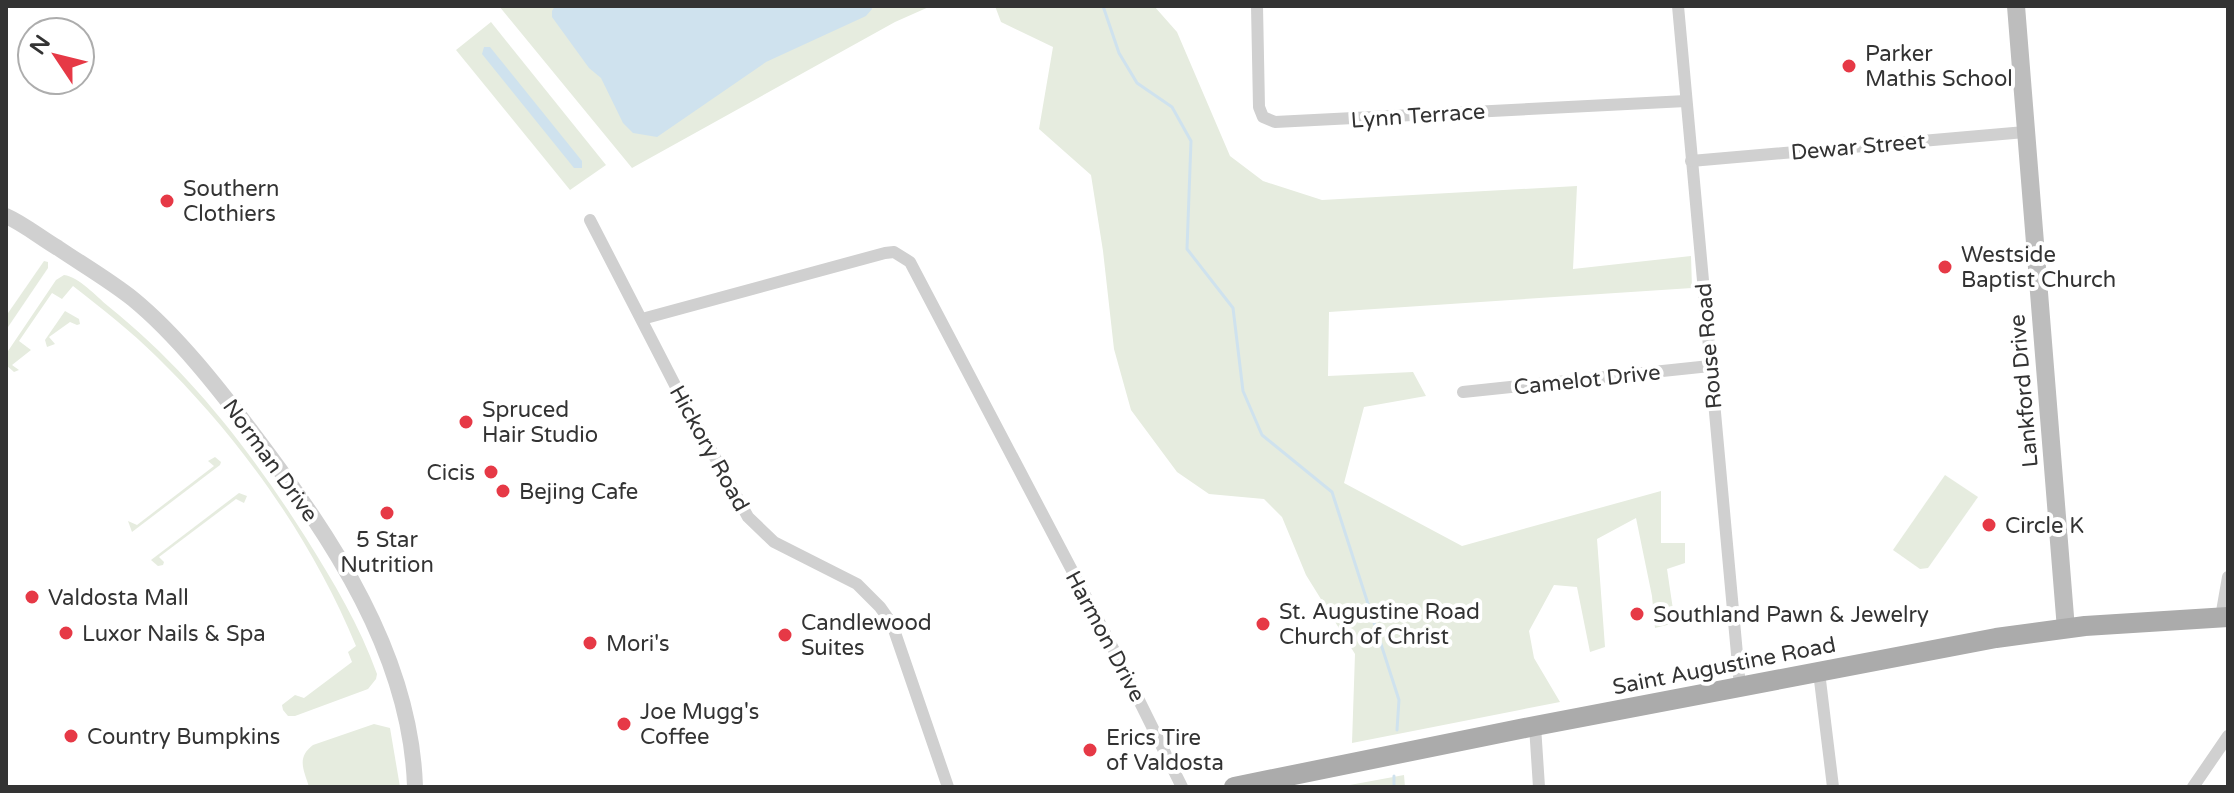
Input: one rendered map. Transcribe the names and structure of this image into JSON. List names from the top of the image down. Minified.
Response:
{"streets":{"main road":["Lankford Drive","Saint Augustine Road"],"street":["Lynn Terrace","Dewar Street","Rouse Road","Camelot Drive","Hickory Road","Norman Drive","Harmon Drive"]},"crossings":[["Lynn Terrace","Rouse Road"],["Dewar Street","Rouse Road"],["Dewar Street","Lankford Drive"],["Rouse Road","Camelot Drive"],["Rouse Road","Saint Augustine Road"],["Lankford Drive","Saint Augustine Road"],["Hickory Road","Harmon Drive"]],"places":["Parker Mathis School","Southern Clothiers","Westside Baptist Church","Spruced Hair Studio","Cicis","Bejing Cafe","5 Star Nutrition","Circle K","Valdosta Mall","Southland Pawn & Jewelry","St. Augustine Road Church of Christ","Luxor Nails & Spa","Candlewood Suites","Mori's","Joe Mugg's Coffee","Country Bumpkins","Erics Tire of Valdosta"],"north":"top left"}
